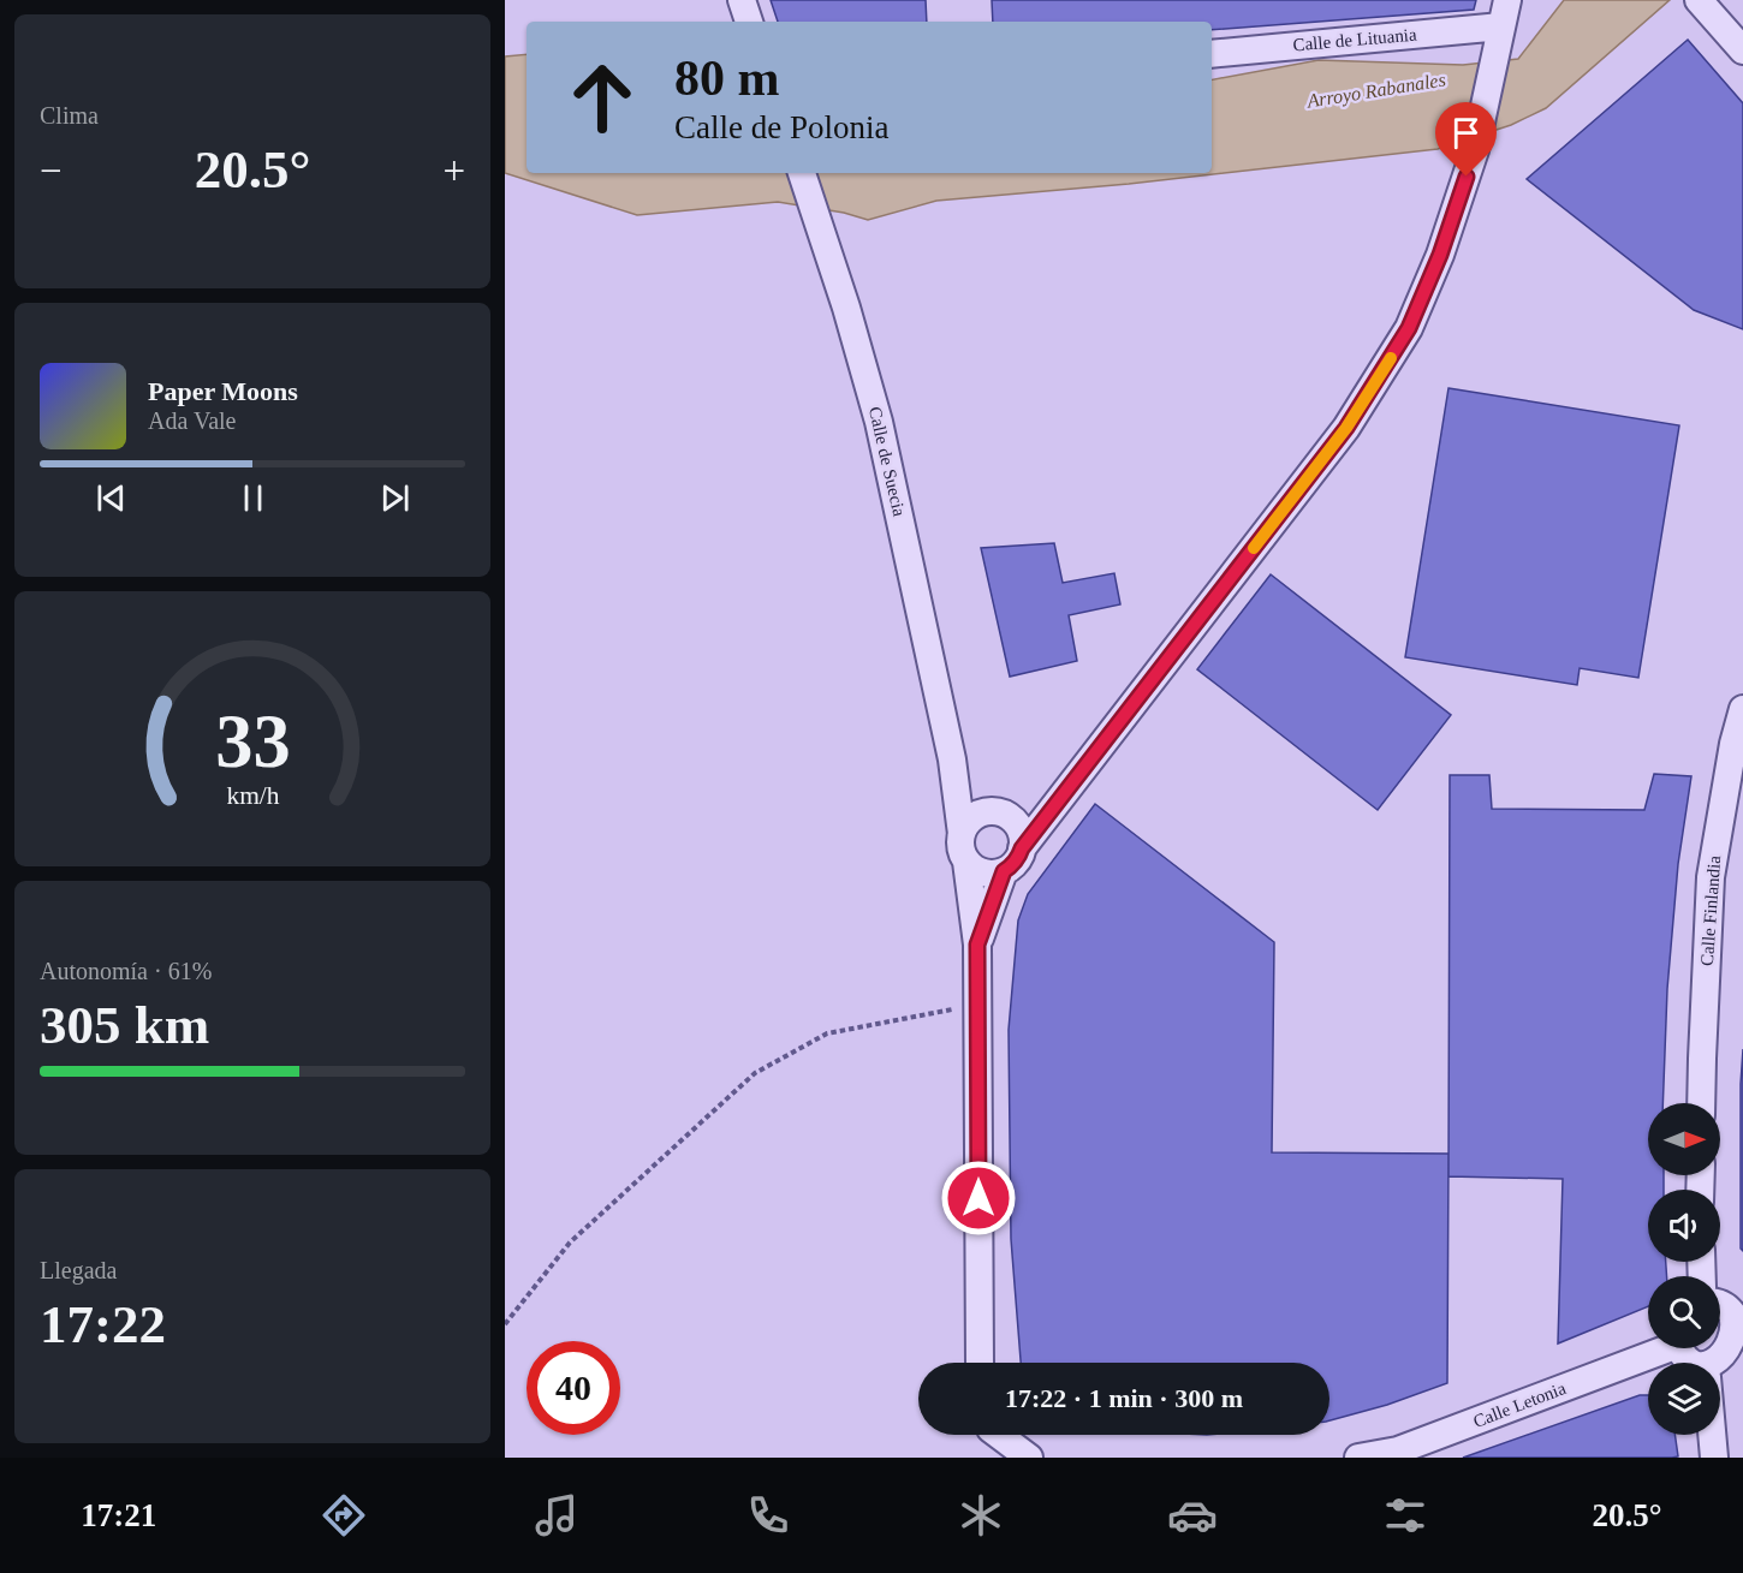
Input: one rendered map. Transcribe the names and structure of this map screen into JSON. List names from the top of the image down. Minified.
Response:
{"streets":{"street":["Calle de Lituania","Calle de Suecia","Calle Finlandia","Calle Letonia"]},"water":["Arroyo Rabanales"],"north":"right","page":{"tile":["Clima",["Autonomía · 61%","305 km"],["Llegada","17:22"]],"turn":["80 m","Calle de Polonia"],"heat":["−","20.5°","+"],"song":["Paper Moons","Ada Vale"],"limit":"40","trip":"17:22 · 1 min · 300 m","tabs":["17:21","20.5°"],"gauge":["33","km/h"]}}
